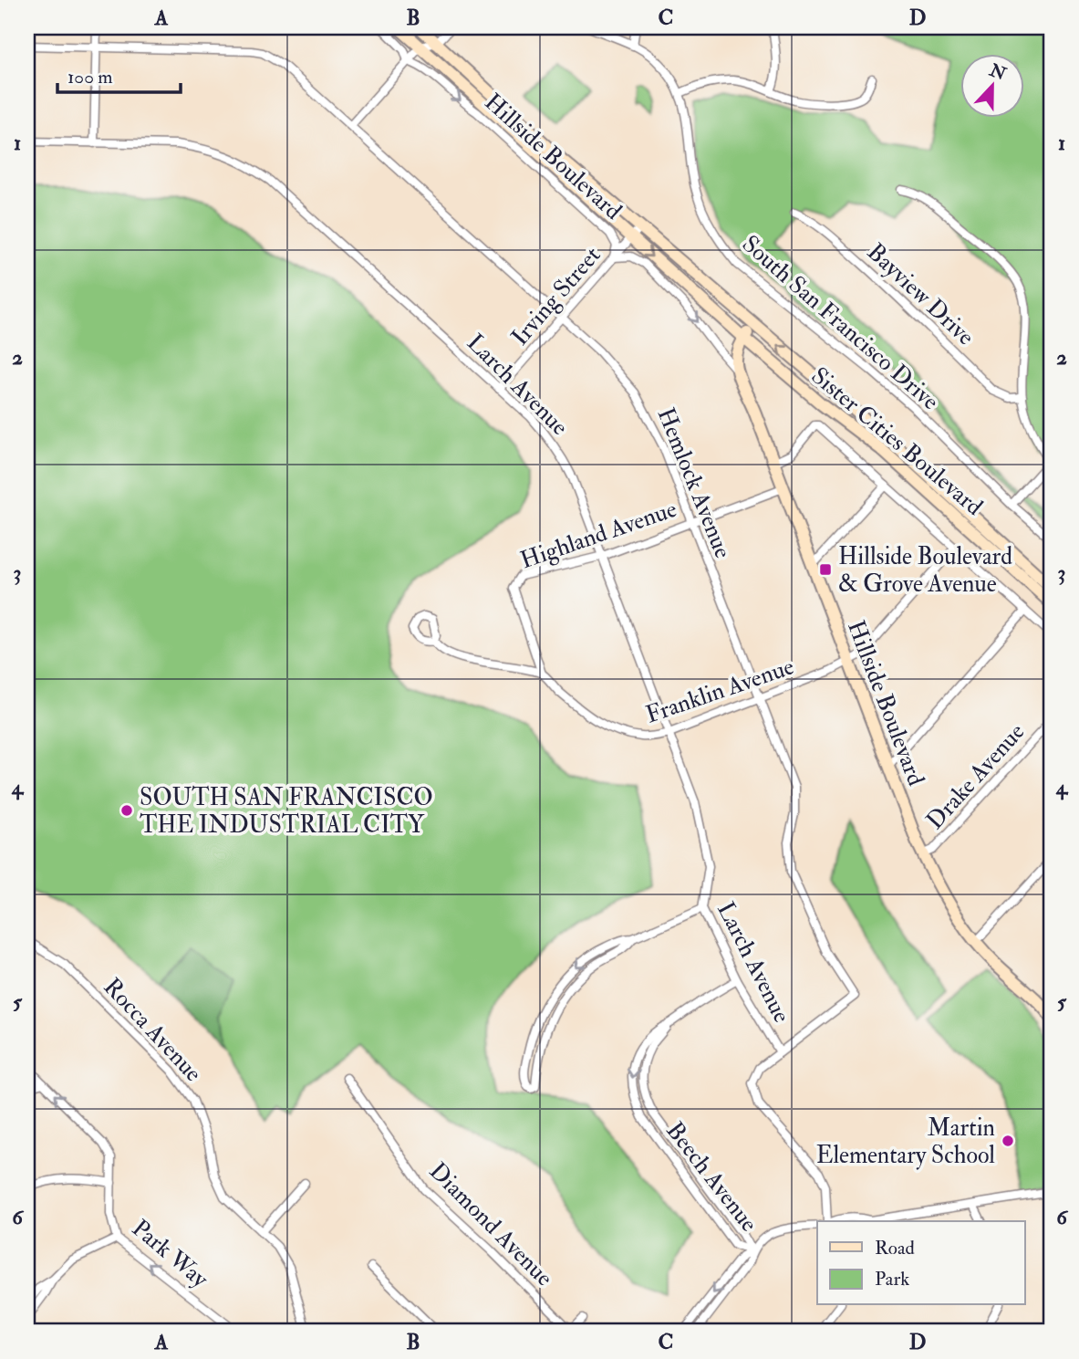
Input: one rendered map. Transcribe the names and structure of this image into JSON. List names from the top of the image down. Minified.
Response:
{"streets":{"main road":["Hillside Boulevard","Sister Cities Boulevard"],"street":["Bayview Drive","Irving Street","South San Francisco Drive","Larch Avenue","Hemlock Avenue","Highland Avenue","Franklin Avenue","Drake Avenue","Rocca Avenue","Beech Avenue","Diamond Avenue","Park Way"]},"crossings":[["Hillside Boulevard","Irving Street"],["Hillside Boulevard","Sister Cities Boulevard"],["Hillside Boulevard","Highland Avenue"],["Hillside Boulevard","Franklin Avenue"],["Hillside Boulevard","Drake Avenue"],["Irving Street","Larch Avenue"],["Irving Street","Hemlock Avenue"],["Larch Avenue","Hemlock Avenue"],["Larch Avenue","Highland Avenue"],["Larch Avenue","Franklin Avenue"],["Larch Avenue","Beech Avenue"],["Hemlock Avenue","Highland Avenue"],["Hemlock Avenue","Franklin Avenue"],["Highland Avenue","Franklin Avenue"]],"one_way":["Park Way"],"places":{"transit":["Hillside Boulevard & Grove Avenue"],"other":["SOUTH SAN FRANCISCO THE INDUSTRIAL CITY","Martin Elementary School"]},"legend":["Road","Park"],"scale_bar":"100 m","north":"top","grid":{"columns":["A","B","C","D"],"rows":["1","2","3","4","5","6"]}}
